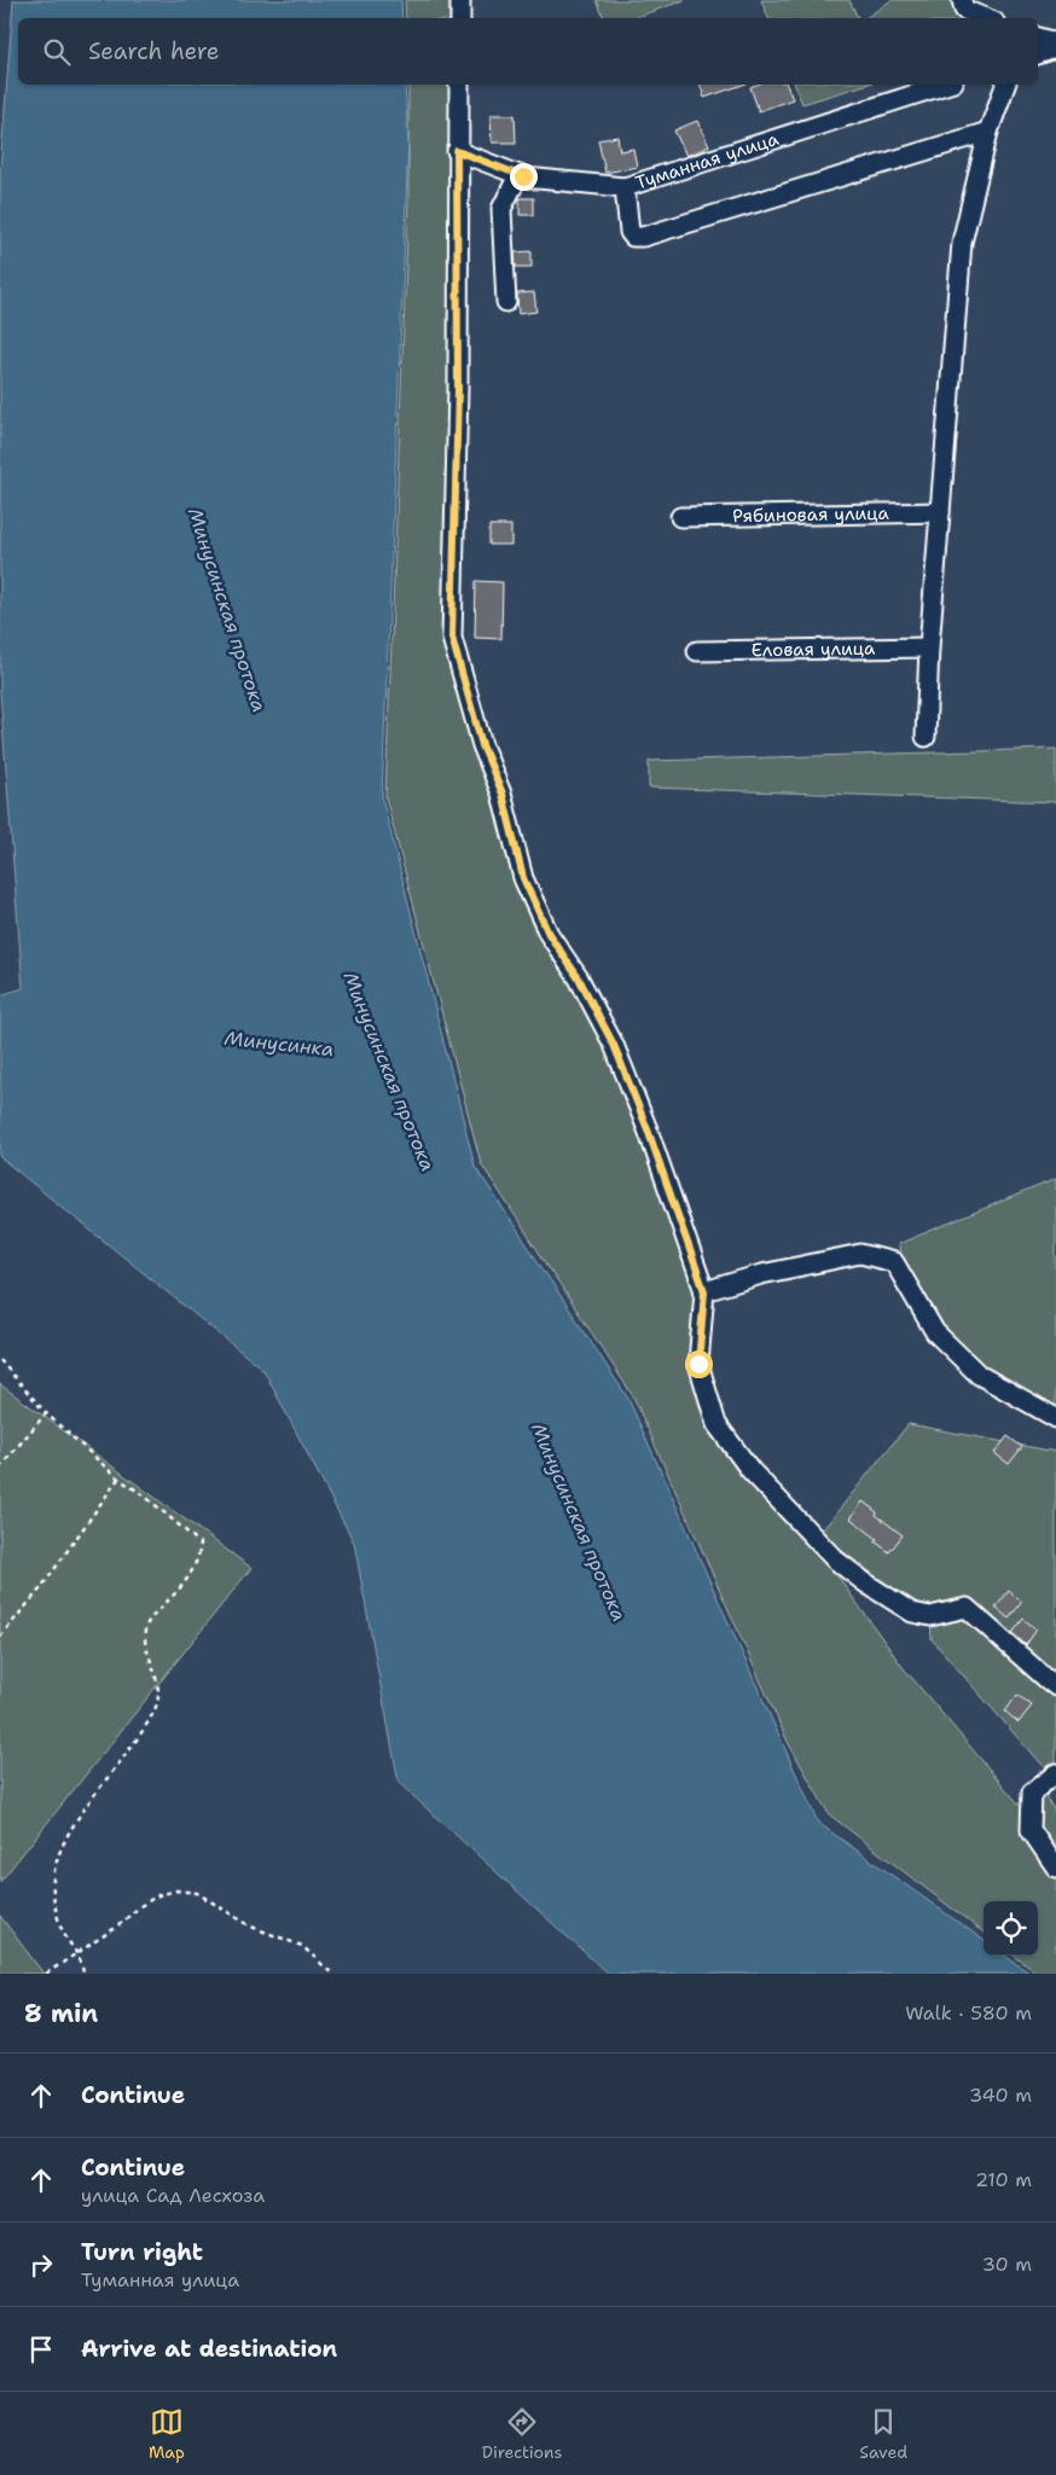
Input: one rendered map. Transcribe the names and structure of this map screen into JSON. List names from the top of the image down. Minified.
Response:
{"streets":{"street":["Туманная улица","Рябиновая улица","Еловая улица"]},"water":["Минусинская протока","Минусинка"],"page":{"search":"Search here","heading":["8 min","Walk · 580 m"],"list":[["Continue","340 m"],["Continue","улица Сад Лесхоза","210 m"],["Turn right","Туманная улица","30 m"],"Arrive at destination"],"nav":["Map","Directions","Saved"]}}
